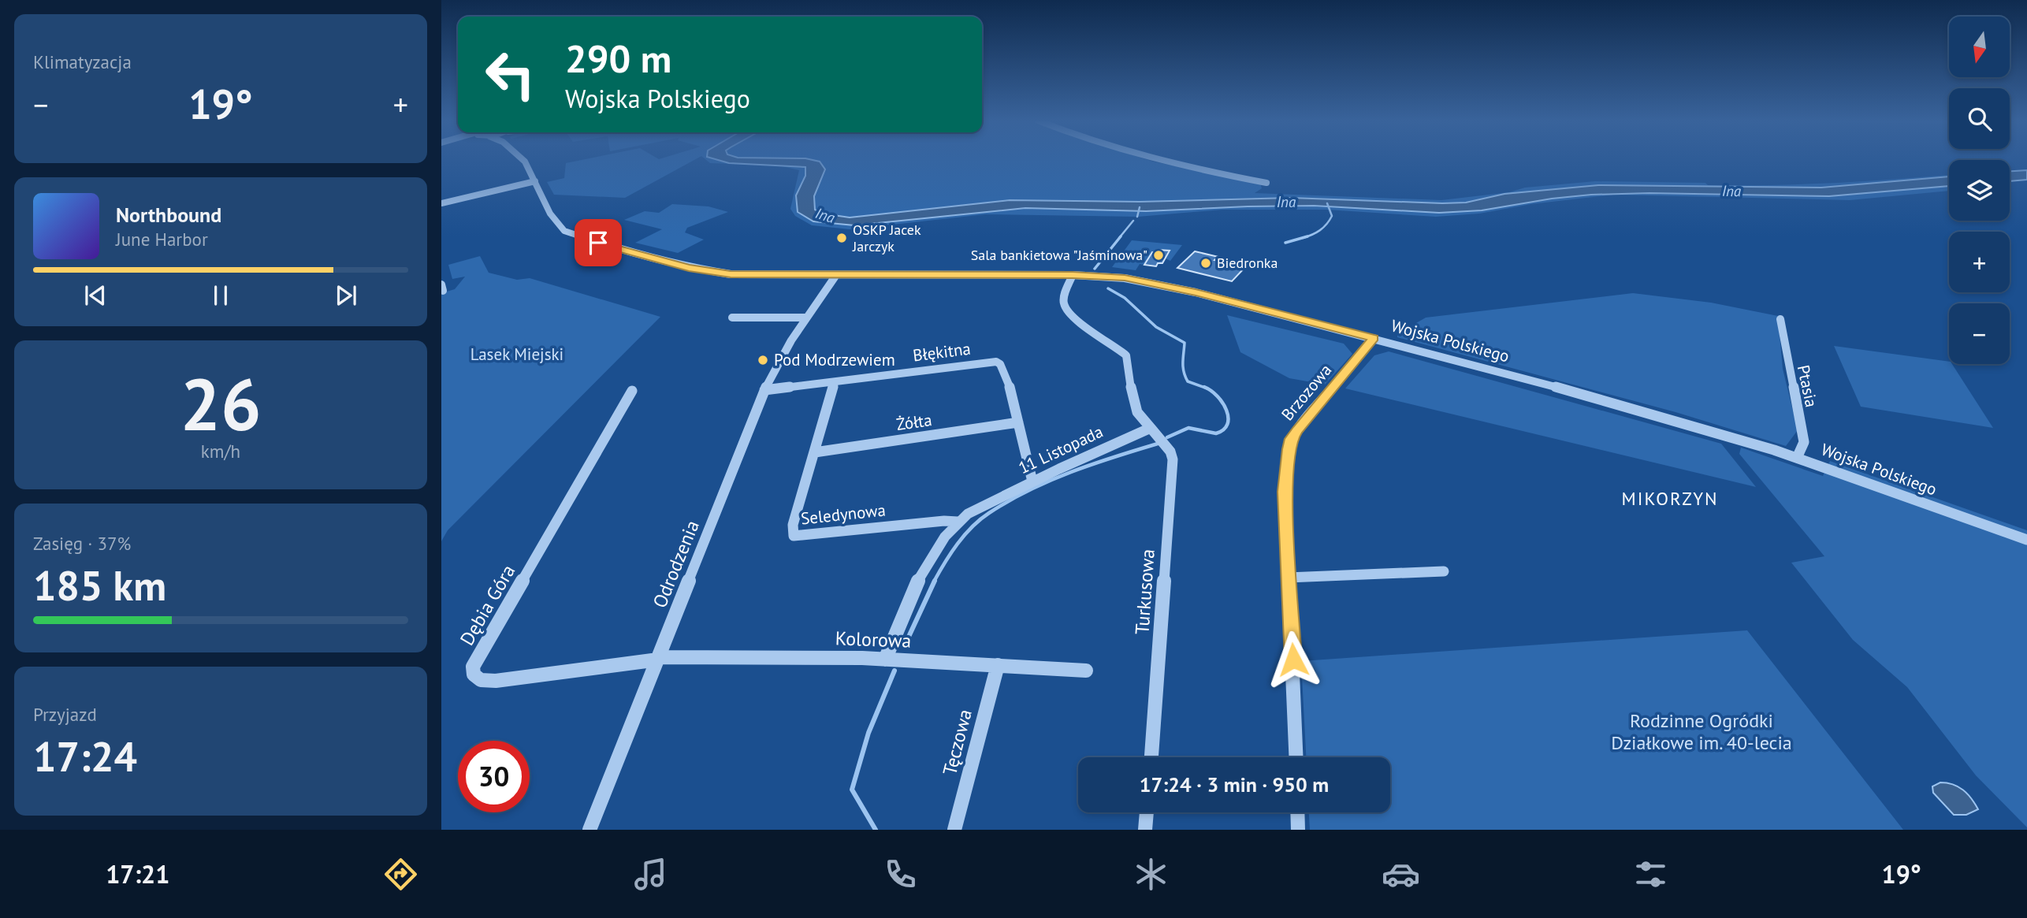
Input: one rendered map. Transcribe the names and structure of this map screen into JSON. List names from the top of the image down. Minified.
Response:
{"streets":{"street":["Wojska Polskiego","Błękitna","Ptasia","Brzozowa","Żółta","11 Listopada","Seledynowa","Odrodzenia","Turkusowa","Dębia Góra","Kolorowa","Tęczowa"]},"crossings":[["Wojska Polskiego","Ptasia"],["Wojska Polskiego","Brzozowa"],["Wojska Polskiego","Odrodzenia"],["Błękitna","Żółta"],["Błękitna","11 Listopada"],["Błękitna","Seledynowa"],["Błękitna","Odrodzenia"],["Żółta","Seledynowa"],["11 Listopada","Seledynowa"],["11 Listopada","Turkusowa"],["11 Listopada","Kolorowa"],["Odrodzenia","Dębia Góra"],["Odrodzenia","Kolorowa"],["Dębia Góra","Kolorowa"],["Kolorowa","Tęczowa"]],"districts":["MIKORZYN"],"water":["Ina"],"parks":["Lasek Miejski","Rodzinne Ogródki Działkowe im. 40-lecia"],"places":["OSKP Jacek Jarczyk","Sala bankietowa \"Jaśminowa\"","Biedronka","Pod Modrzewiem"],"north":"bottom","page":{"tile":["Klimatyzacja",["26","km/h"],["Zasięg · 37%","185 km"],["Przyjazd","17:24"]],"map_buttons":["+","−"],"turn":["290 m","Wojska Polskiego"],"heat":["−","19°","+"],"song":["Northbound","June Harbor"],"limit":"30","trip":"17:24 · 3 min · 950 m","tabs":["17:21","19°"]}}
